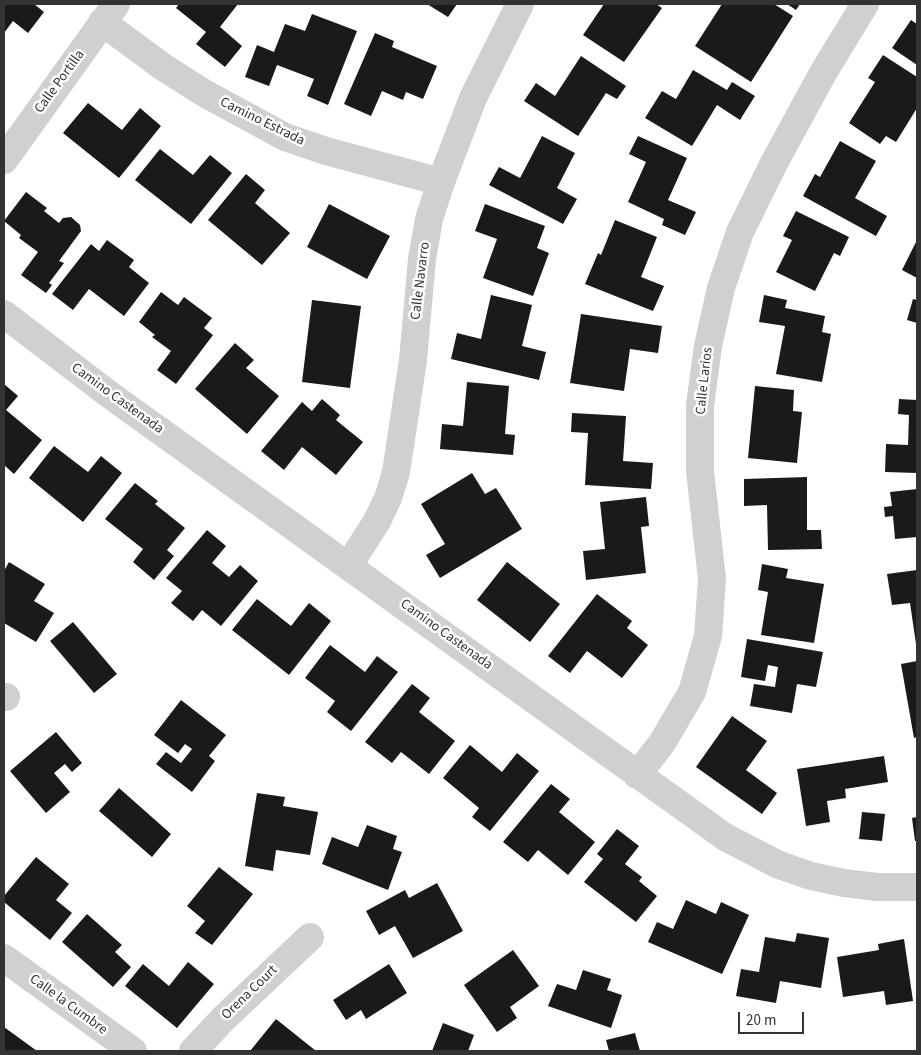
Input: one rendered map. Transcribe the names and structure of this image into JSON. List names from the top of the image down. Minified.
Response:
{"streets":{"street":["Calle Portilla","Camino Estrada","Calle Navarro","Calle Larios","Camino Castenada","Orena Court","Calle la Cumbre"]},"crossings":[["Calle Portilla","Camino Estrada"],["Camino Estrada","Calle Navarro"],["Calle Navarro","Camino Castenada"],["Calle Larios","Camino Castenada"]],"scale_bar":"20 m"}
